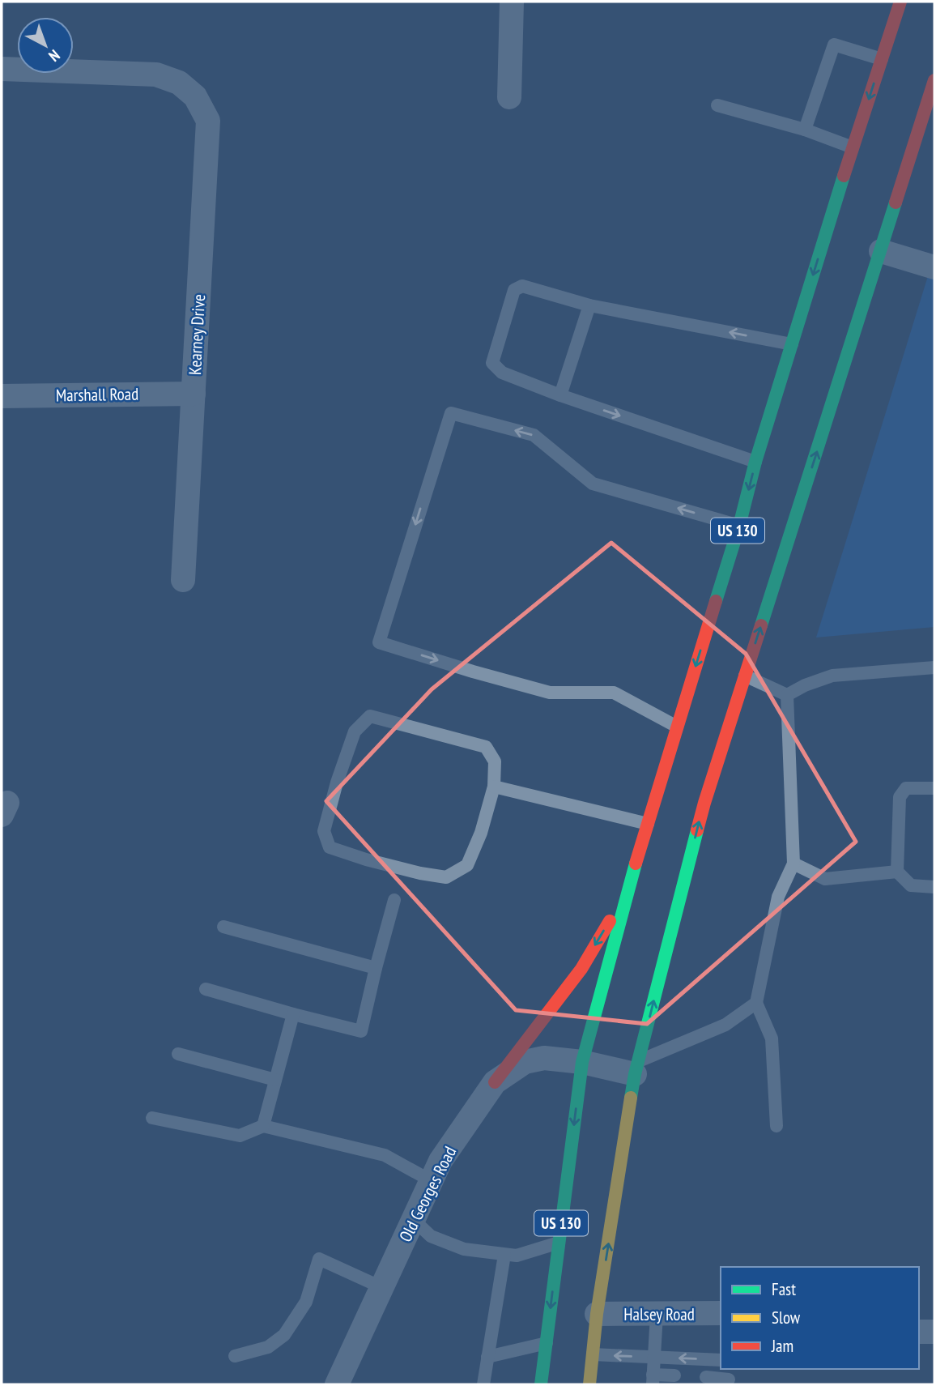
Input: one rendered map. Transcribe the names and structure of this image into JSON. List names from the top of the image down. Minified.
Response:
{"streets":{"highway":["US 130"],"street":["Kearney Drive","Marshall Road","Old Georges Road","Halsey Road"]},"crossings":[["Kearney Drive","Marshall Road"],["US 130","Old Georges Road"],["US 130","Halsey Road"]],"legend":["Fast","Slow","Jam"],"north":"bottom right"}
